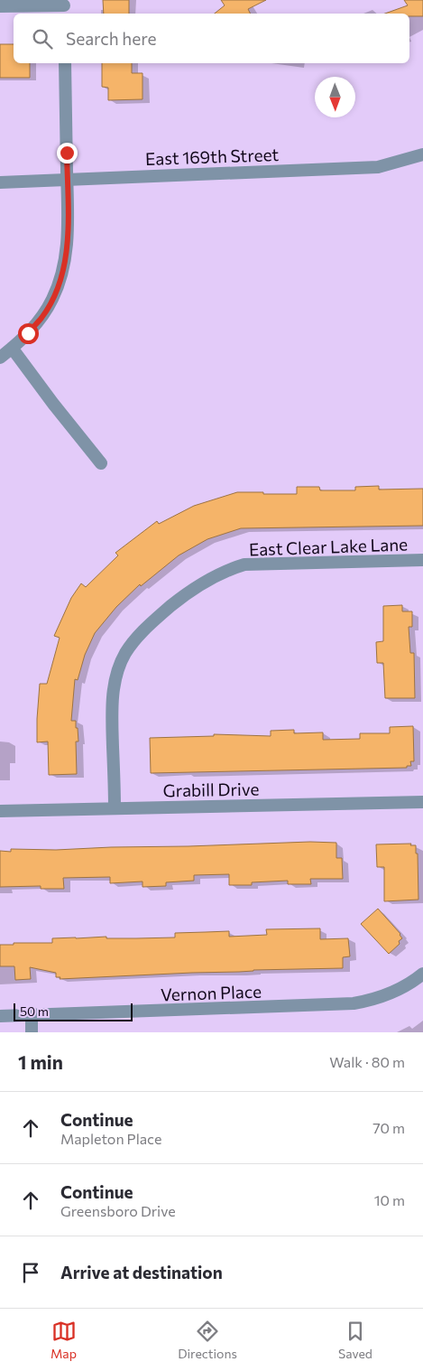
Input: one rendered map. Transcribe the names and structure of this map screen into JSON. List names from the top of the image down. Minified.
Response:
{"streets":{"street":["East 169th Street","East Clear Lake Lane","Grabill Drive","Vernon Place"]},"crossings":[["East Clear Lake Lane","Grabill Drive"]],"scale_bar":"50 m","north":"bottom","page":{"search":"Search here","scale":"50 m","heading":["1 min","Walk · 80 m"],"list":[["Continue","Mapleton Place","70 m"],["Continue","Greensboro Drive","10 m"],"Arrive at destination"],"nav":["Map","Directions","Saved"]}}
